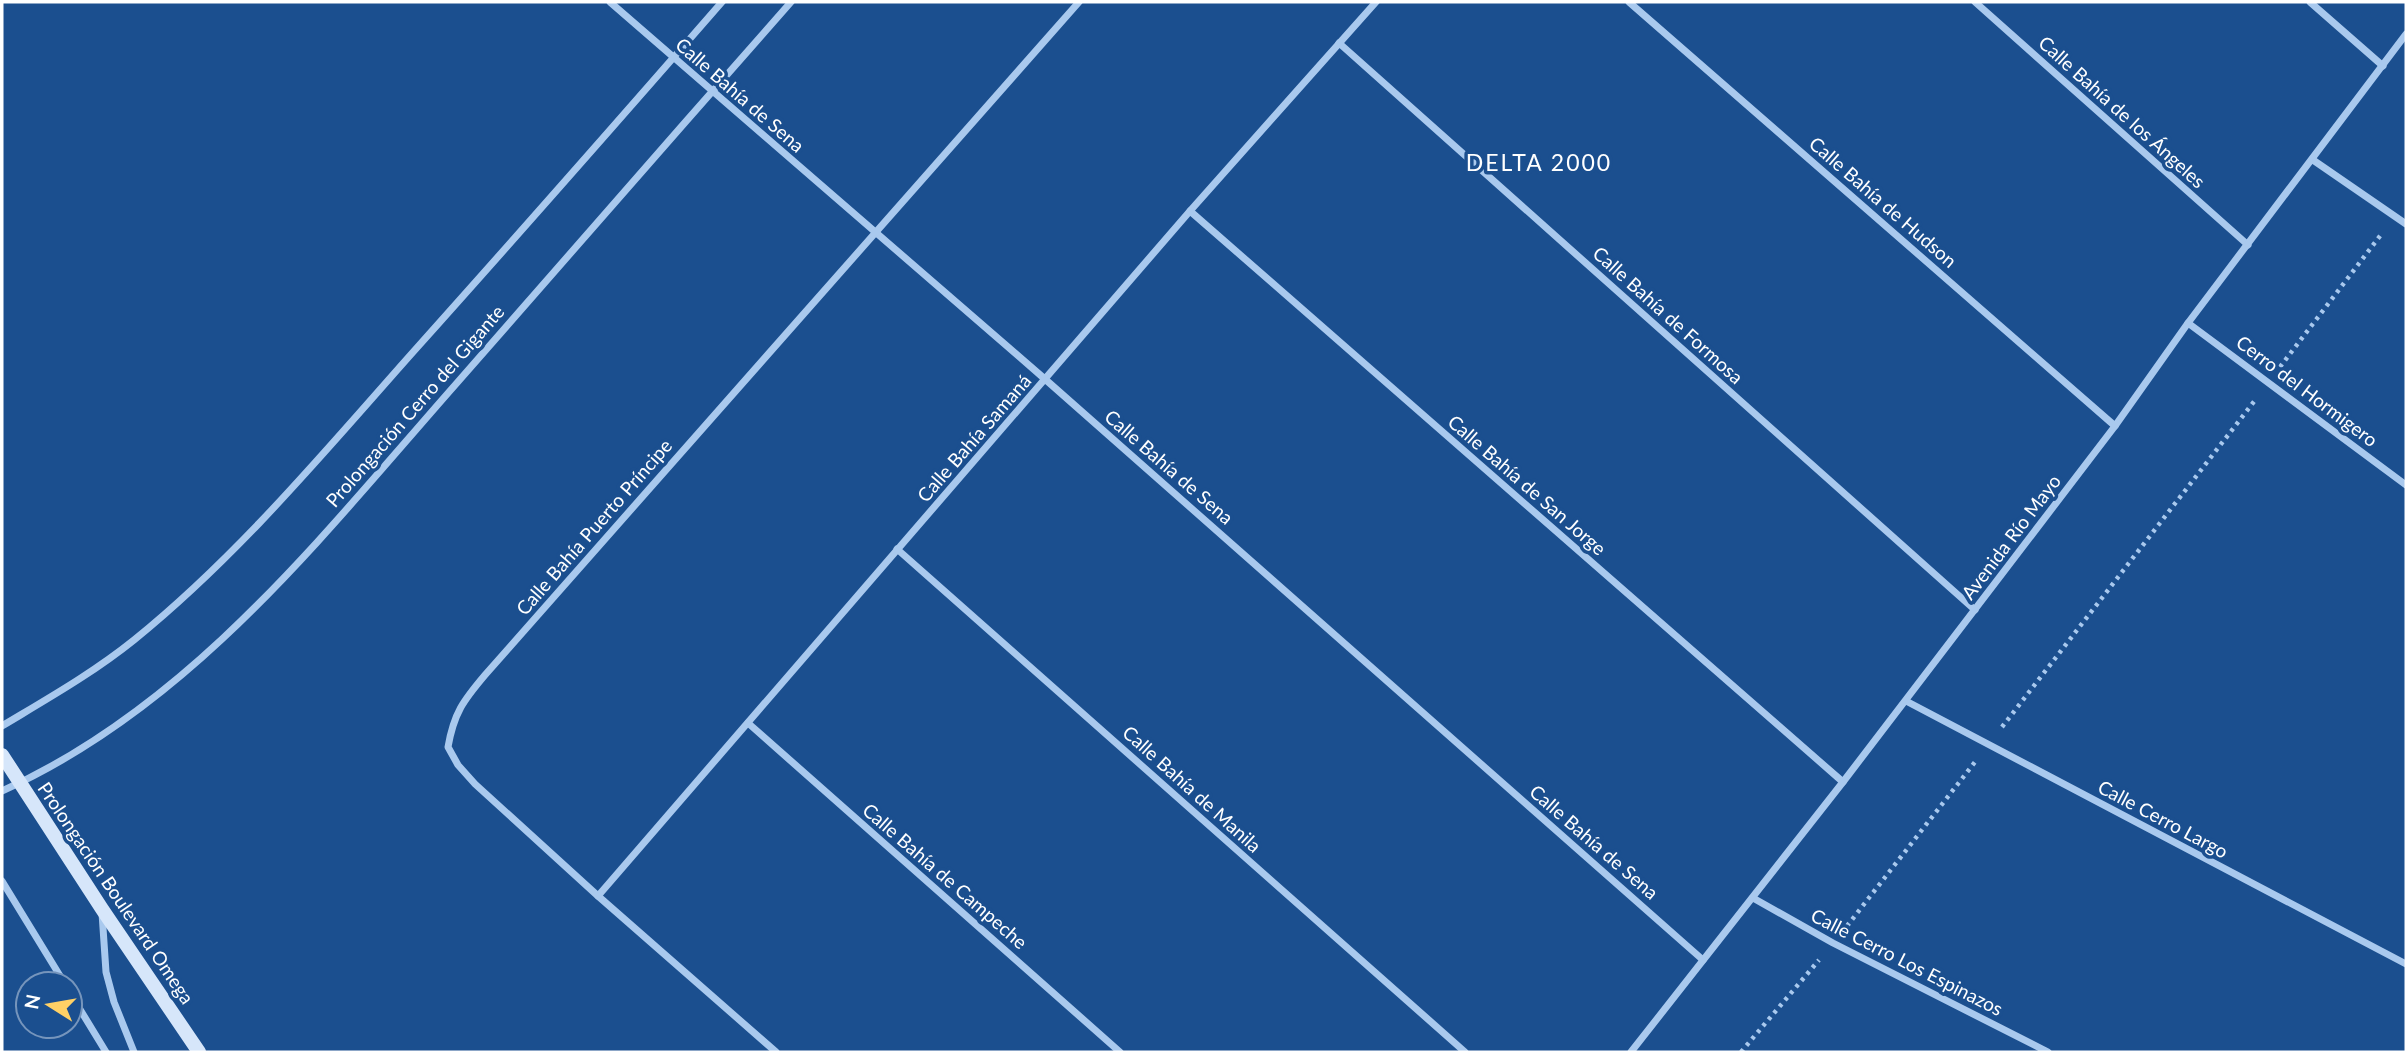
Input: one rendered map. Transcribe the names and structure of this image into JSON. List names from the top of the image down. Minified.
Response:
{"streets":{"street":["Calle Bahía de Sena","Calle Bahía de los Ángeles","Calle Bahía de Hudson","Calle Bahía de Formosa","Cerro del Hormigero","Prolongación Cerro del Gigante","Calle Bahía Samaná","Calle Bahía de San Jorge","Calle Bahía Puerto Príncipe","Avenida Río Mayo","Calle Bahía de Manila","Calle Cerro Largo","Calle Bahía de Campeche","Prolongación Boulevard Omega","Calle Cerro Los Espinazos"]},"crossings":[["Calle Bahía de Sena","Prolongación Cerro del Gigante"],["Calle Bahía de Sena","Calle Bahía Samaná"],["Calle Bahía de Sena","Calle Bahía Puerto Príncipe"],["Calle Bahía de Sena","Avenida Río Mayo"],["Calle Bahía de los Ángeles","Avenida Río Mayo"],["Calle Bahía de Hudson","Avenida Río Mayo"],["Calle Bahía de Formosa","Calle Bahía Samaná"],["Calle Bahía de Formosa","Avenida Río Mayo"],["Cerro del Hormigero","Avenida Río Mayo"],["Prolongación Cerro del Gigante","Prolongación Boulevard Omega"],["Calle Bahía Samaná","Calle Bahía de San Jorge"],["Calle Bahía Samaná","Calle Bahía Puerto Príncipe"],["Calle Bahía Samaná","Calle Bahía de Manila"],["Calle Bahía Samaná","Calle Bahía de Campeche"],["Calle Bahía de San Jorge","Avenida Río Mayo"],["Avenida Río Mayo","Calle Cerro Largo"],["Avenida Río Mayo","Calle Cerro Los Espinazos"]],"districts":["DELTA 2000"],"north":"left"}
